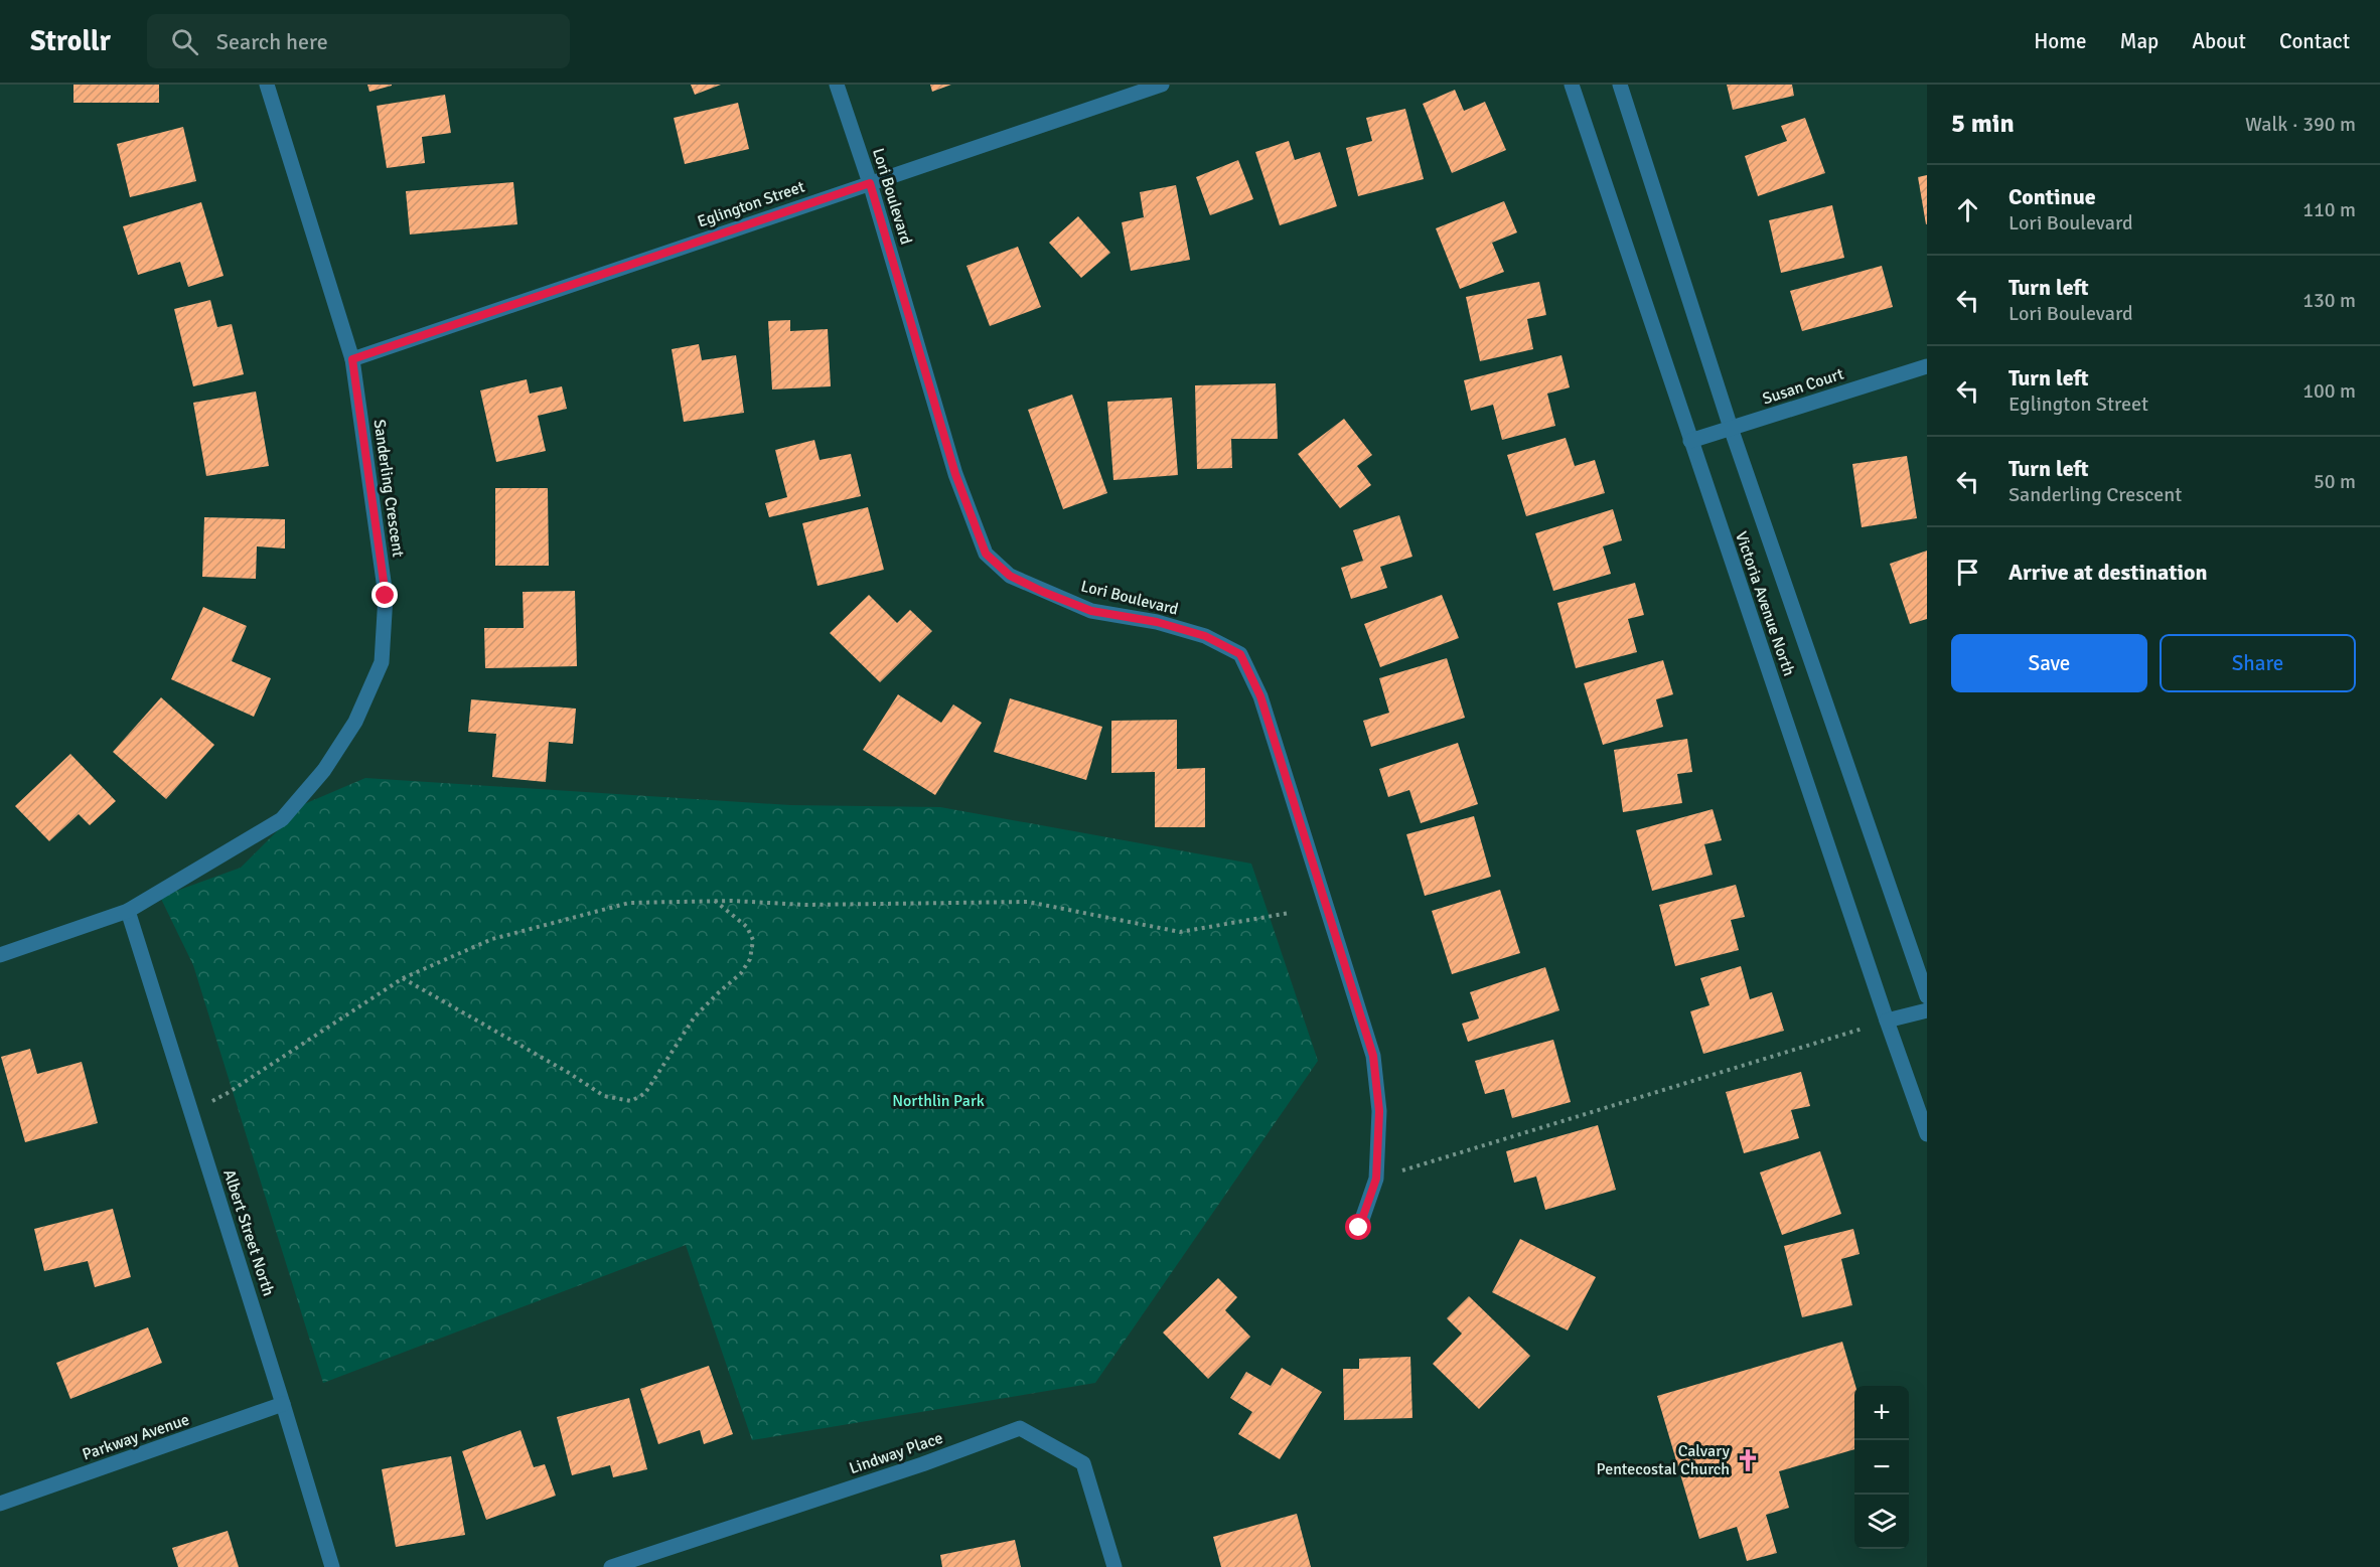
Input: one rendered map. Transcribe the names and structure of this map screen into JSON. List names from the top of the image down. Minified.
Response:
{"streets":{"street":["Lori Boulevard","Eglington Street","Susan Court","Sanderling Crescent","Victoria Avenue North","Albert Street North","Parkway Avenue","Lindway Place"]},"crossings":[["Lori Boulevard","Eglington Street"],["Eglington Street","Sanderling Crescent"],["Susan Court","Victoria Avenue North"],["Sanderling Crescent","Albert Street North"],["Albert Street North","Parkway Avenue"]],"parks":["Northlin Park"],"places":{"church":["Calvary Pentecostal Church"]},"page":{"header":"Strollr","search":"Search here","nav":["Home","Map","About","Contact"],"heading":["5 min","Walk · 390 m"],"list":[["Continue","Lori Boulevard","110 m"],["Turn left","Lori Boulevard","130 m"],["Turn left","Eglington Street","100 m"],["Turn left","Sanderling Crescent","50 m"],"Arrive at destination"],"buttons":["Save","Share"],"map_buttons":["+","−"]}}
